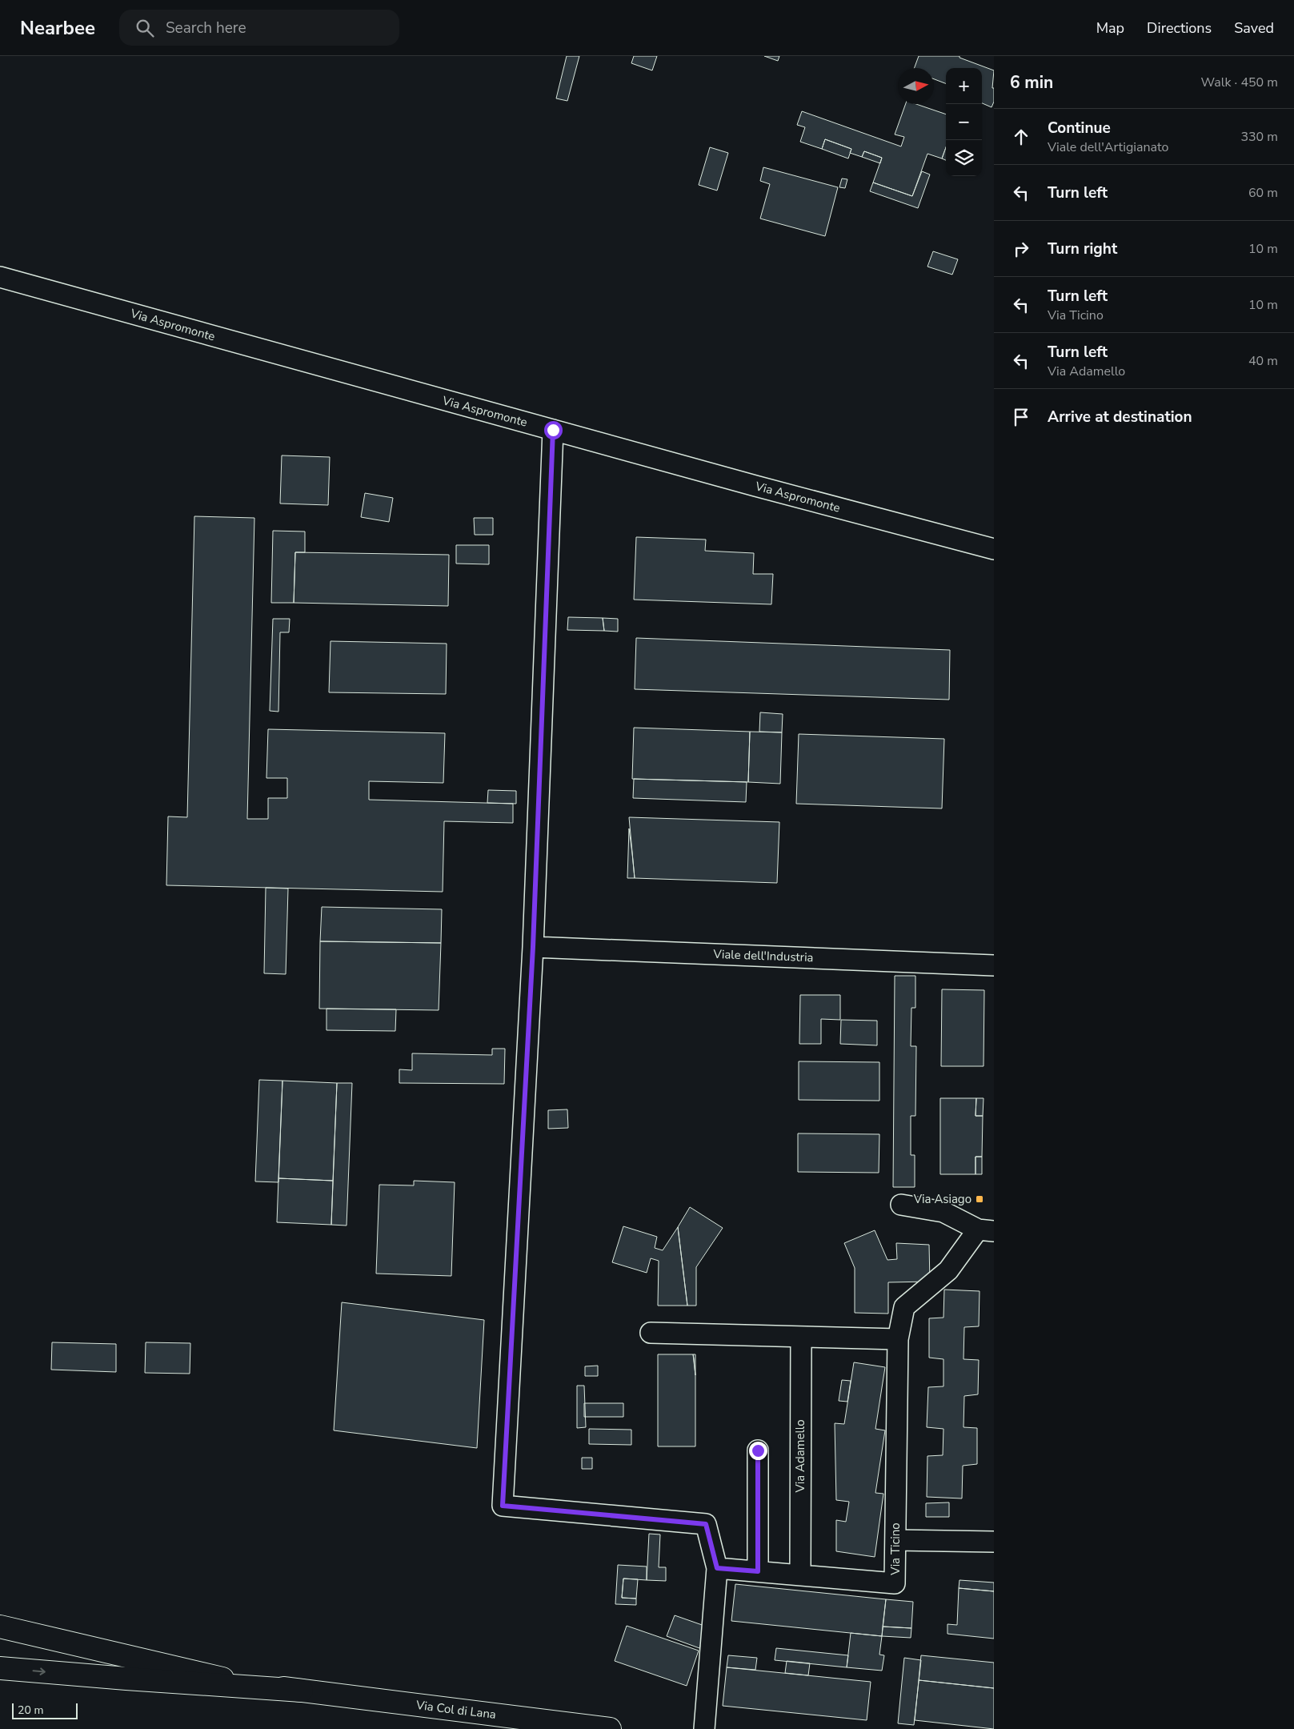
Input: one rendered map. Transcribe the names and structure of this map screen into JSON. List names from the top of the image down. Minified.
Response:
{"streets":{"main road":["Via Col di Lana"],"street":["Via Aspromonte","Viale dell'Industria","Via Adamello","Via Ticino"]},"crossings":[["Via Adamello","Via Ticino"]],"places":{"transit":["Via Asiago"]},"scale_bar":"20 m","north":"right","page":{"header":"Nearbee","search":"Search here","nav":["Map","Directions","Saved"],"heading":["6 min","Walk · 450 m"],"map_buttons":["+","−"],"list":[["Continue","Viale dell'Artigianato","330 m"],["Turn left","60 m"],["Turn right","10 m"],["Turn left","Via Ticino","10 m"],["Turn left","Via Adamello","40 m"],"Arrive at destination"],"scale":"20 m"}}
